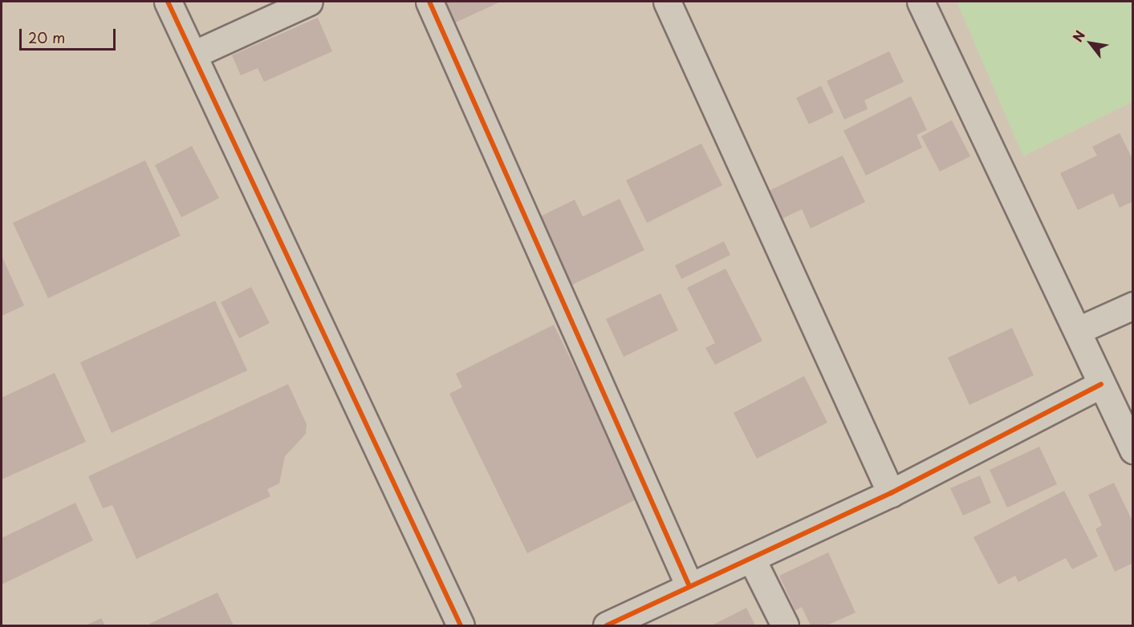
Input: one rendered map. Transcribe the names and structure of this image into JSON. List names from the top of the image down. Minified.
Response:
{"scale_bar":"20 m","north":"top left"}
